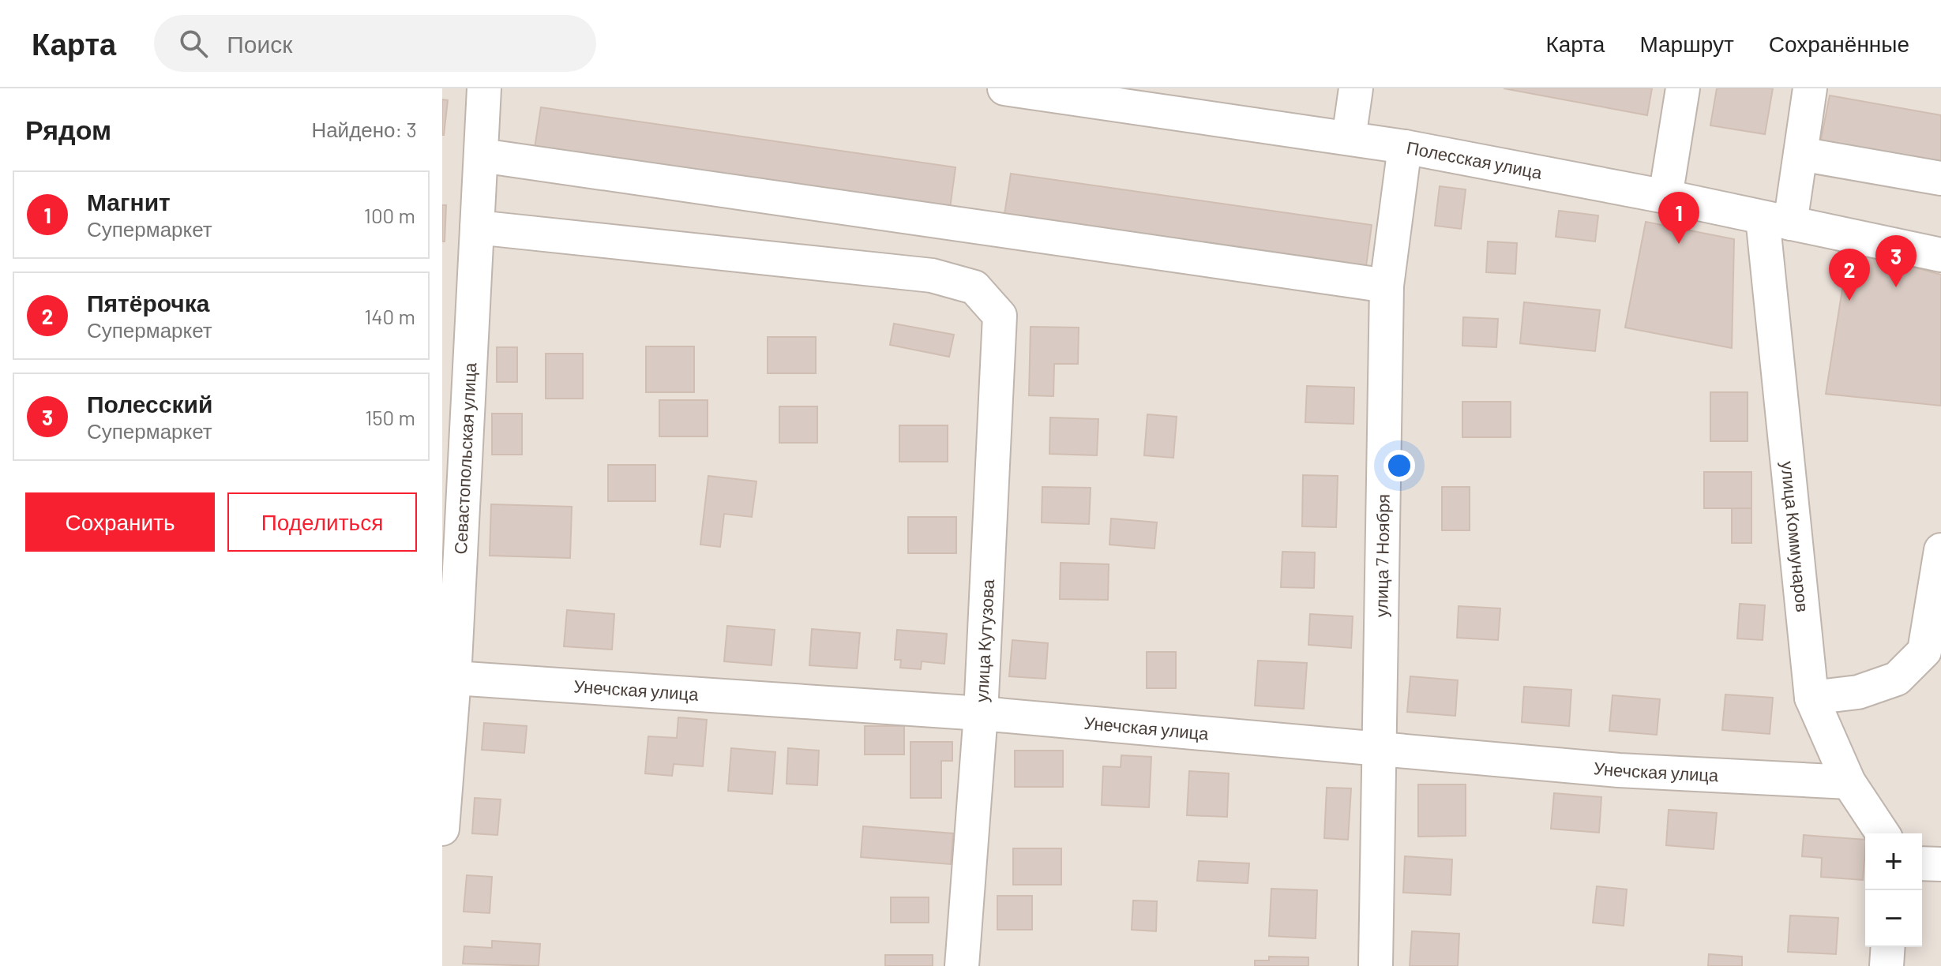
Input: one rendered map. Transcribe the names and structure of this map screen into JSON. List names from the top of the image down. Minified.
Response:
{"streets":{"street":["Полесская улица","Севастопольская улица","улица Коммунаров","улица 7 Ноября","улица Кутузова","Унечская улица"]},"crossings":[["Полесская улица","улица Коммунаров"],["Полесская улица","улица 7 Ноября"],["Севастопольская улица","улица Кутузова"],["Севастопольская улица","Унечская улица"],["улица Коммунаров","Унечская улица"],["улица 7 Ноября","Унечская улица"],["улица Кутузова","Унечская улица"]],"page":{"header":"Карта","search":"Поиск","nav":["Карта","Маршрут","Сохранённые"],"heading":["Рядом","Найдено: 3"],"list":[{"mark":"1","name":"Магнит","note":"Супермаркет","value":"100 m"},{"mark":"2","name":"Пятёрочка","note":"Супермаркет","value":"140 m"},{"mark":"3","name":"Полесский","note":"Супермаркет","value":"150 m"}],"pins":["1","3","2"],"buttons":["Сохранить","Поделиться"],"map_buttons":["+","−"]}}
